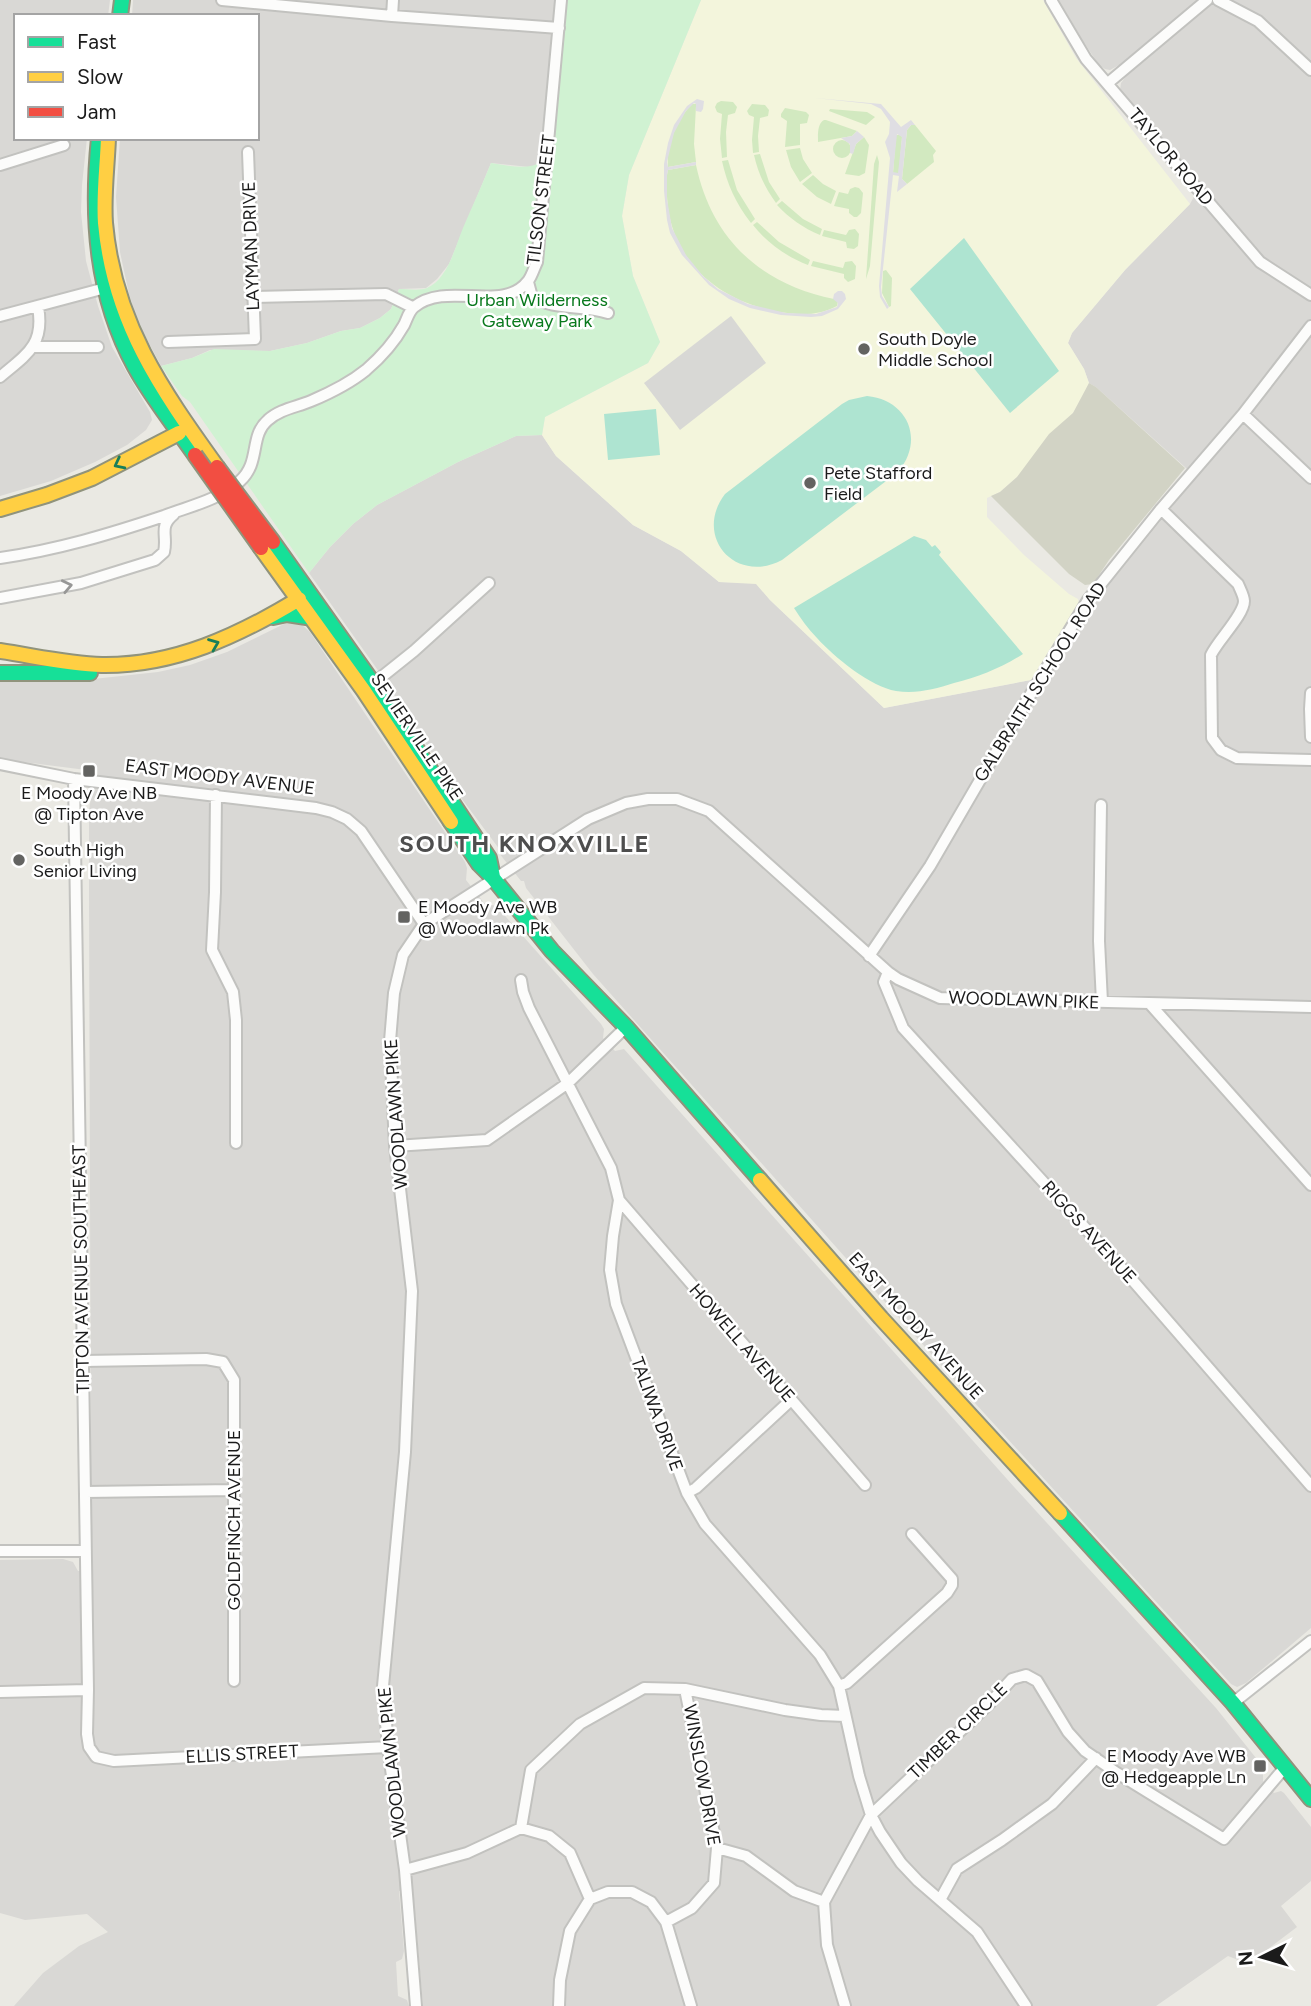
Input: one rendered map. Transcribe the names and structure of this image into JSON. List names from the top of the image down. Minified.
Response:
{"streets":{"main road":["SEVIERVILLE PIKE","EAST MOODY AVENUE"],"street":["TAYLOR ROAD","TILSON STREET","LAYMAN DRIVE","GALBRAITH SCHOOL ROAD","WOODLAWN PIKE","RIGGS AVENUE","TIPTON AVENUE SOUTHEAST","HOWELL AVENUE","TALIWA DRIVE","GOLDFINCH AVENUE","TIMBER CIRCLE","ELLIS STREET","WINSLOW DRIVE"]},"crossings":[["GALBRAITH SCHOOL ROAD","WOODLAWN PIKE"],["SEVIERVILLE PIKE","EAST MOODY AVENUE"],["SEVIERVILLE PIKE","WOODLAWN PIKE"],["EAST MOODY AVENUE","WOODLAWN PIKE"],["EAST MOODY AVENUE","TIPTON AVENUE SOUTHEAST"],["WOODLAWN PIKE","RIGGS AVENUE"],["WOODLAWN PIKE","ELLIS STREET"],["TIPTON AVENUE SOUTHEAST","GOLDFINCH AVENUE"],["TIPTON AVENUE SOUTHEAST","ELLIS STREET"],["HOWELL AVENUE","TALIWA DRIVE"],["TALIWA DRIVE","TIMBER CIRCLE"]],"districts":["SOUTH KNOXVILLE"],"parks":["Urban Wilderness Gateway Park"],"places":{"other":["South Doyle Middle School","Pete Stafford Field","South High Senior Living"],"transit":["E Moody Ave NB @ Tipton Ave","E Moody Ave WB @ Woodlawn Pk","E Moody Ave WB @ Hedgeapple Ln"]},"legend":["Fast","Slow","Jam"],"north":"left"}
